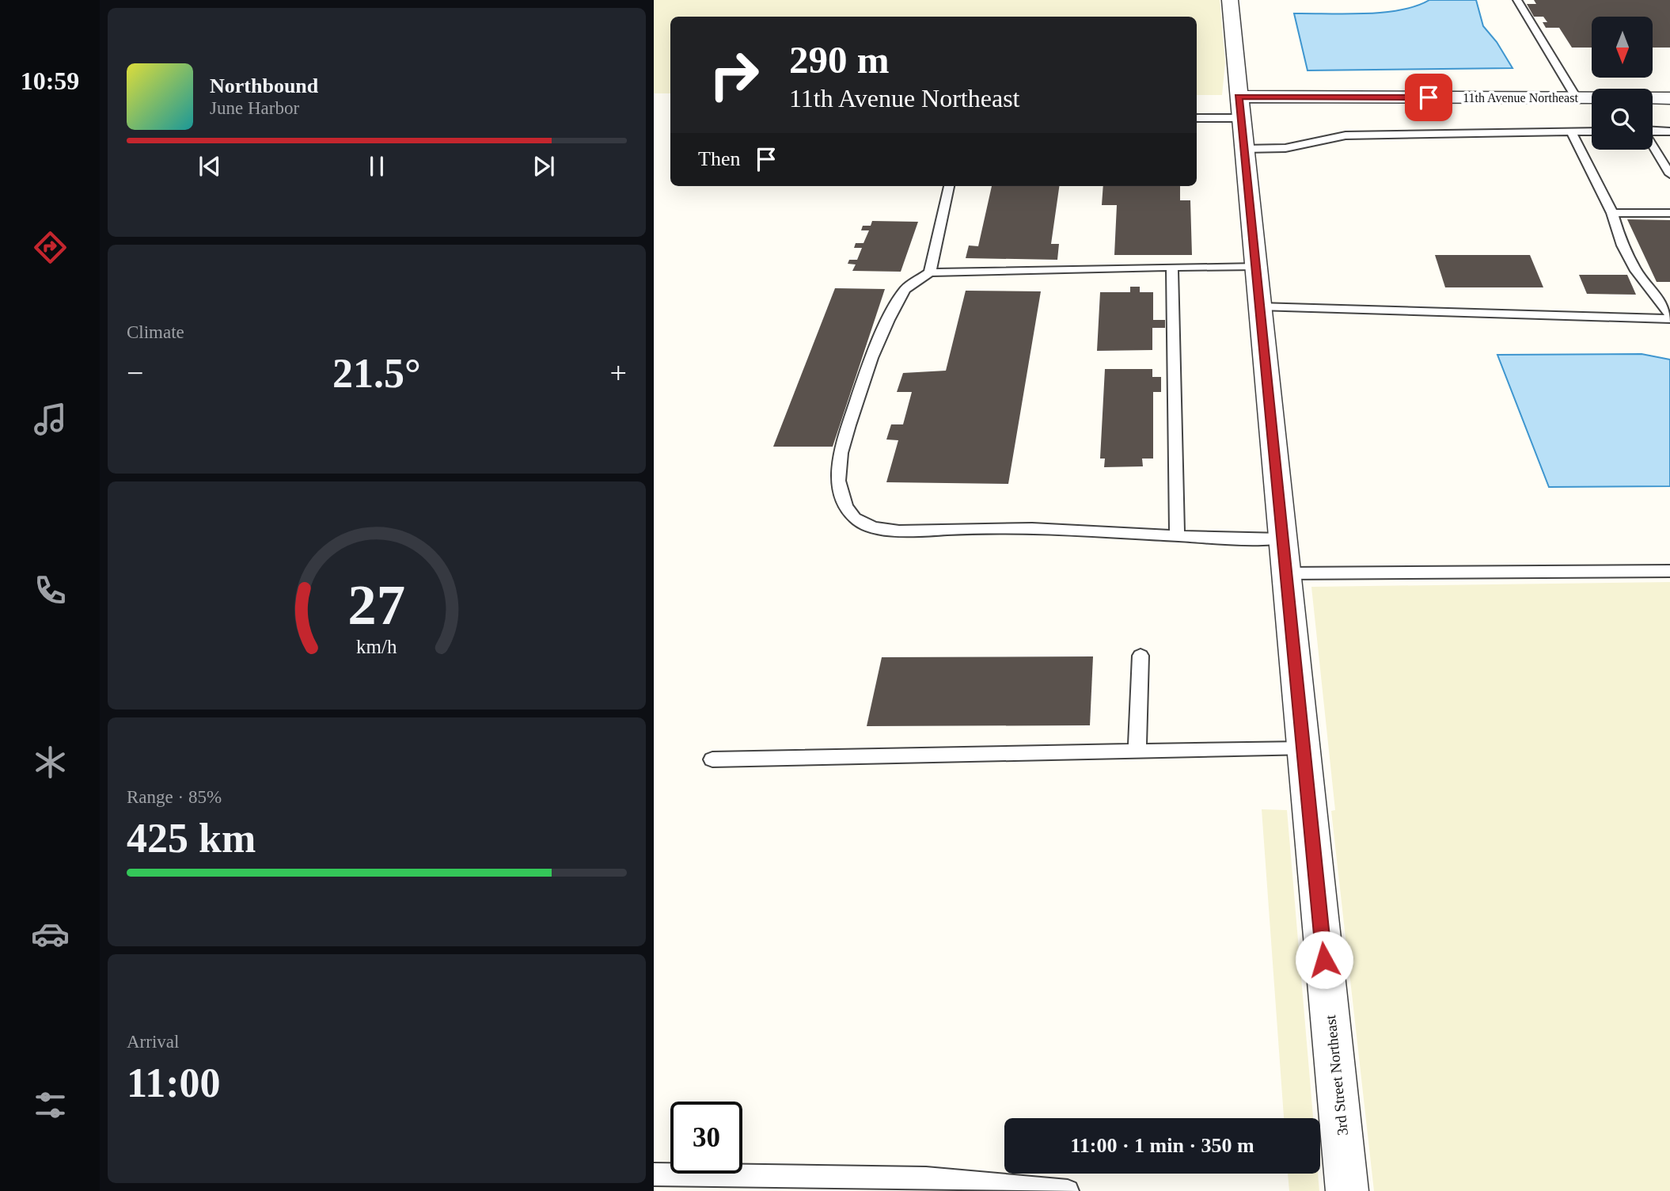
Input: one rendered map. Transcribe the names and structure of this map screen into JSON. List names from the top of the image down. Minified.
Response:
{"streets":{"street":["11th Avenue Northeast","3rd Street Northeast"]},"crossings":[["11th Avenue Northeast","3rd Street Northeast"]],"north":"bottom","page":{"tabs":"10:59","turn":["290 m","11th Avenue Northeast"],"song":["Northbound","June Harbor"],"then":"Then","tile":["Climate",["Range · 85%","425 km"],["Arrival","11:00"]],"heat":["−","21.5°","+"],"limit":"30","trip":"11:00 · 1 min · 350 m","gauge":["27","km/h"]}}
